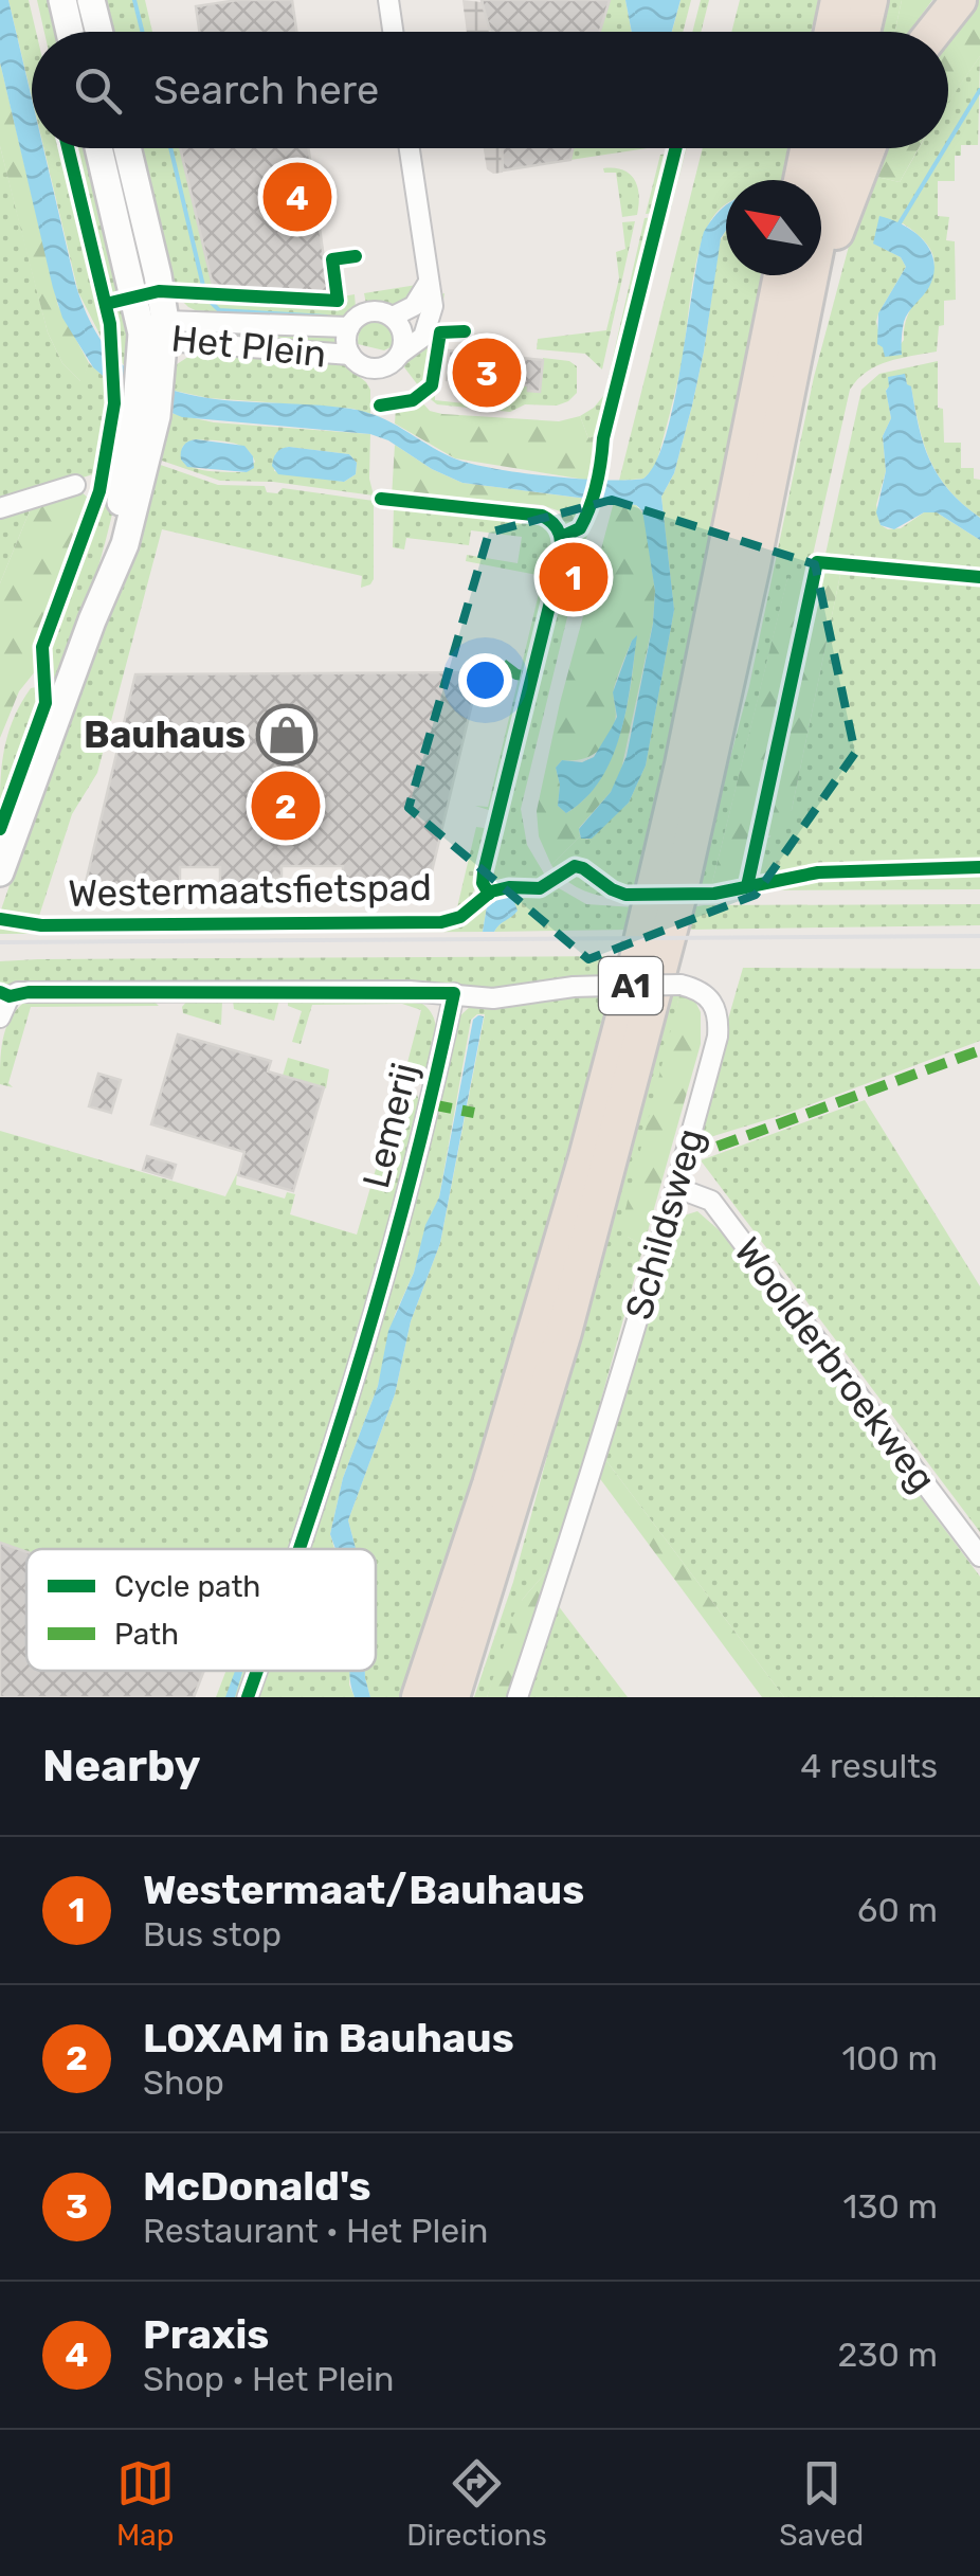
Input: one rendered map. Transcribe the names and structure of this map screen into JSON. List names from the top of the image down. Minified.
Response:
{"streets":{"highway":["A1"],"street":["Het Plein","Lemerij","Schildsweg","Woolderbroekweg"],"cycle path":["Westermaatsfietspad"]},"crossings":[["Lemerij","Schildsweg"],["Schildsweg","Woolderbroekweg"]],"places":{"shop":["Bauhaus"]},"legend":["Cycle path","Path"],"north":"top left","page":{"search":"Search here","pins":["4","3","1","2"],"heading":["Nearby","4 results"],"list":[{"mark":"1","name":"Westermaat/Bauhaus","note":"Bus stop","value":"60 m"},{"mark":"2","name":"LOXAM in Bauhaus","note":"Shop","value":"100 m"},{"mark":"3","name":"McDonald's","note":"Restaurant · Het Plein","value":"130 m"},{"mark":"4","name":"Praxis","note":"Shop · Het Plein","value":"230 m"}],"nav":["Map","Directions","Saved"]}}
